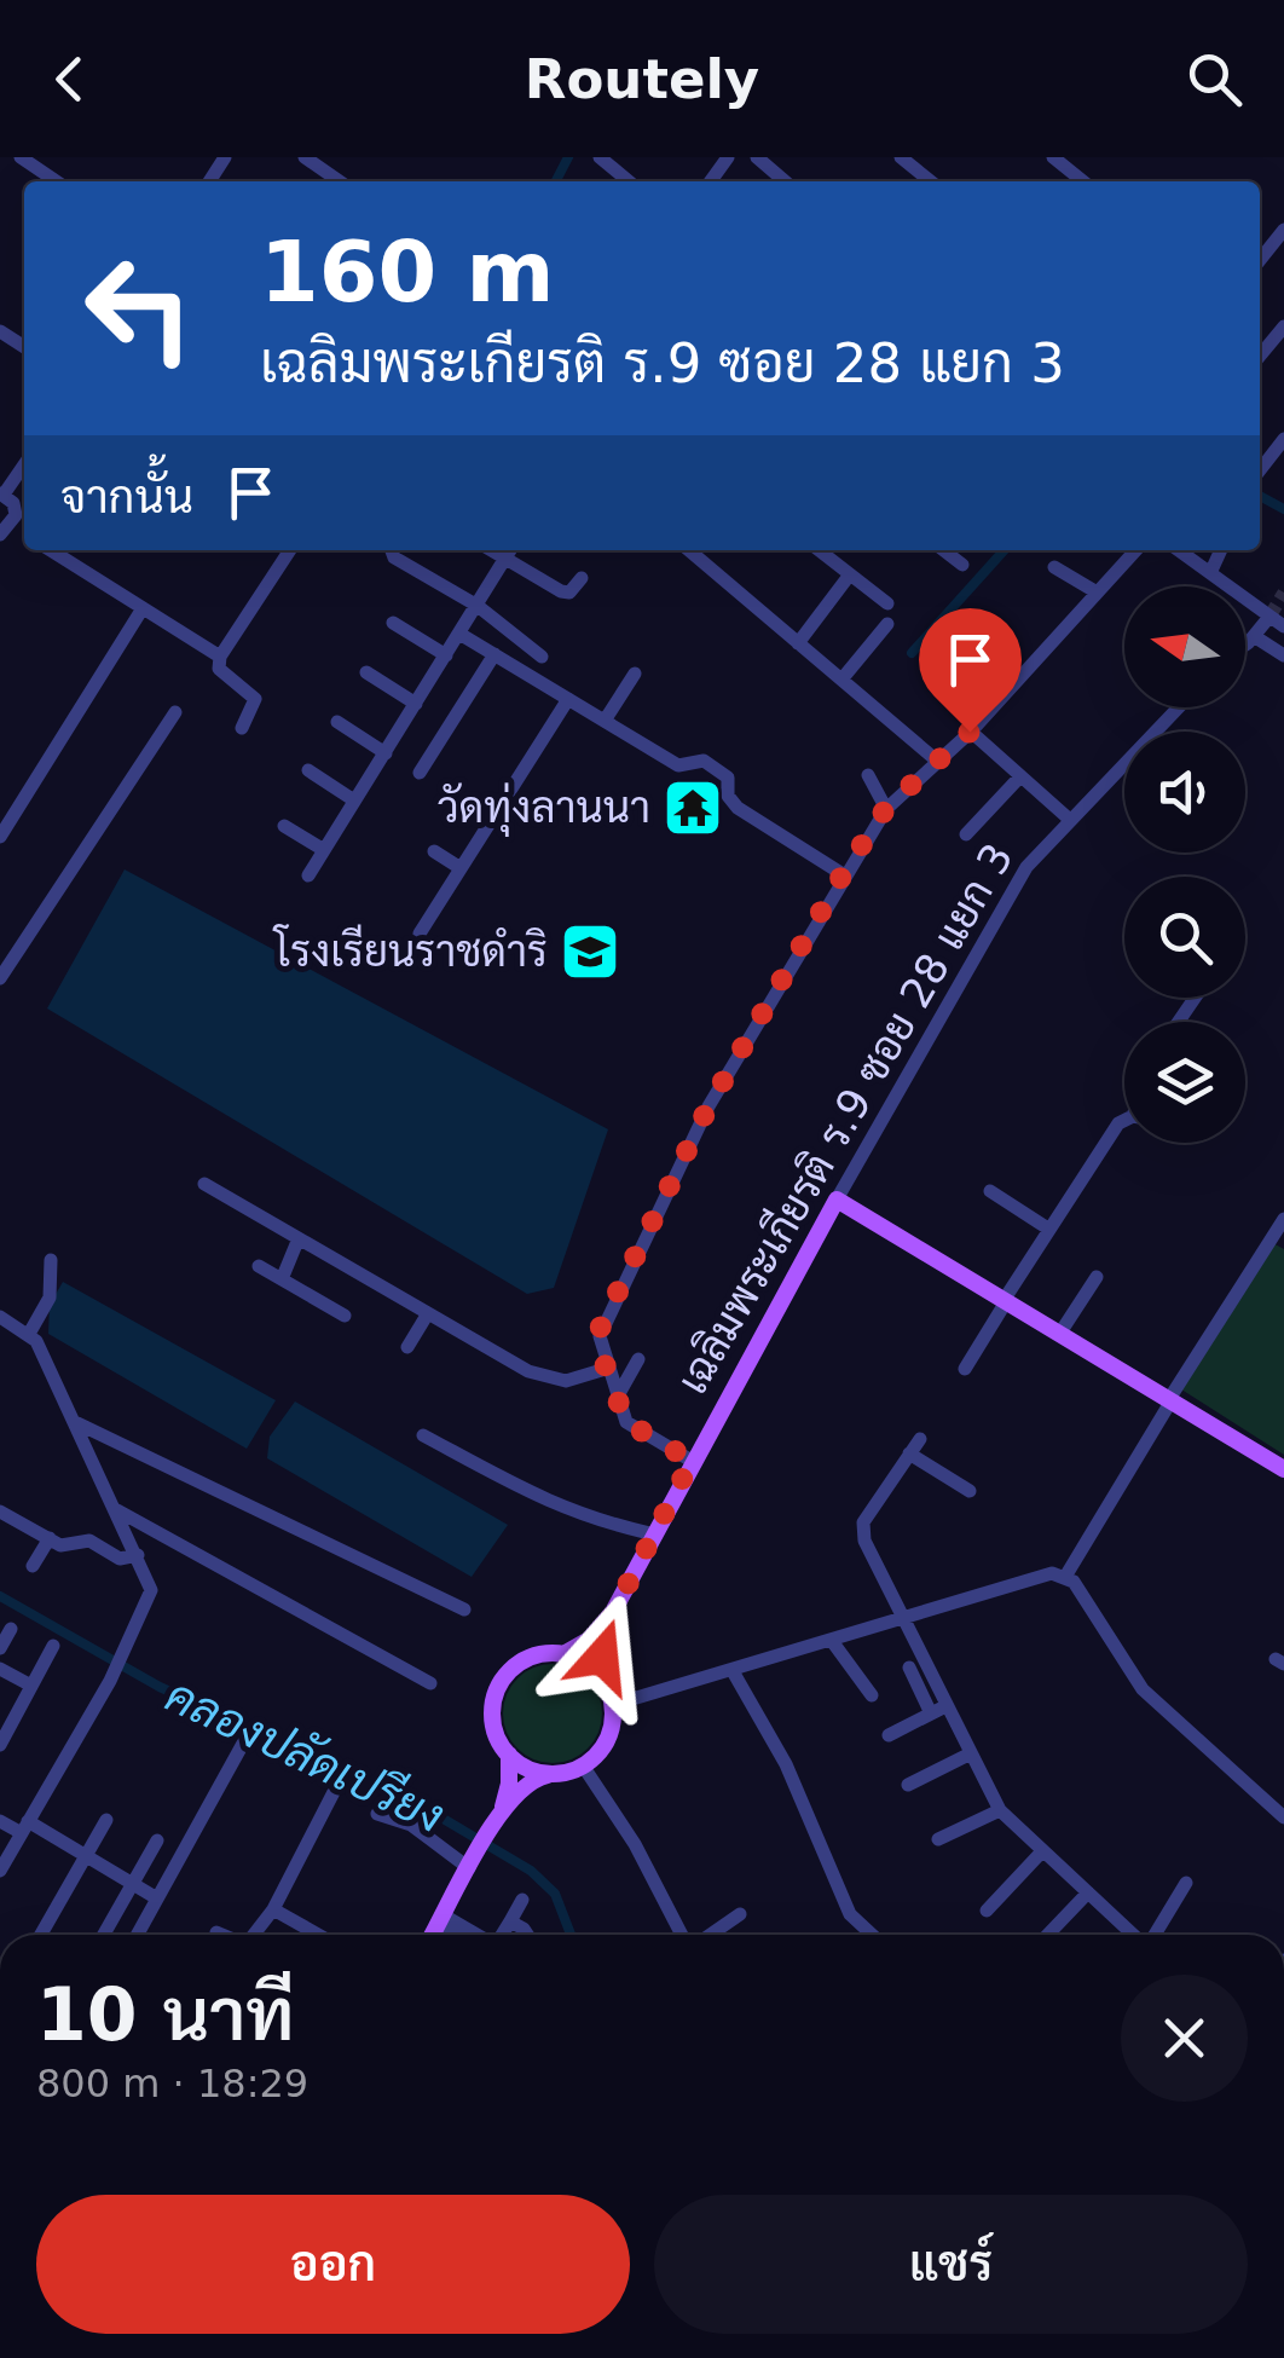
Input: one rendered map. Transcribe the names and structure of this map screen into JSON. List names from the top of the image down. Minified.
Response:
{"streets":{"main road":["เฉลิมพระเกียรติ ร.9 ซอย 28 แยก 3"]},"water":["คลองปลัดเปรียง"],"places":{"temple":["วัดทุ่งลานนา"],"school or university":["โรงเรียนราชดำริ"]},"north":"left","page":{"header":"Routely","turn":["160 m","เฉลิมพระเกียรติ ร.9 ซอย 28 แยก 3"],"then":"จากนั้น","heading":["10 นาที","800 m · 18:29"],"buttons":["ออก","แชร์"]}}
